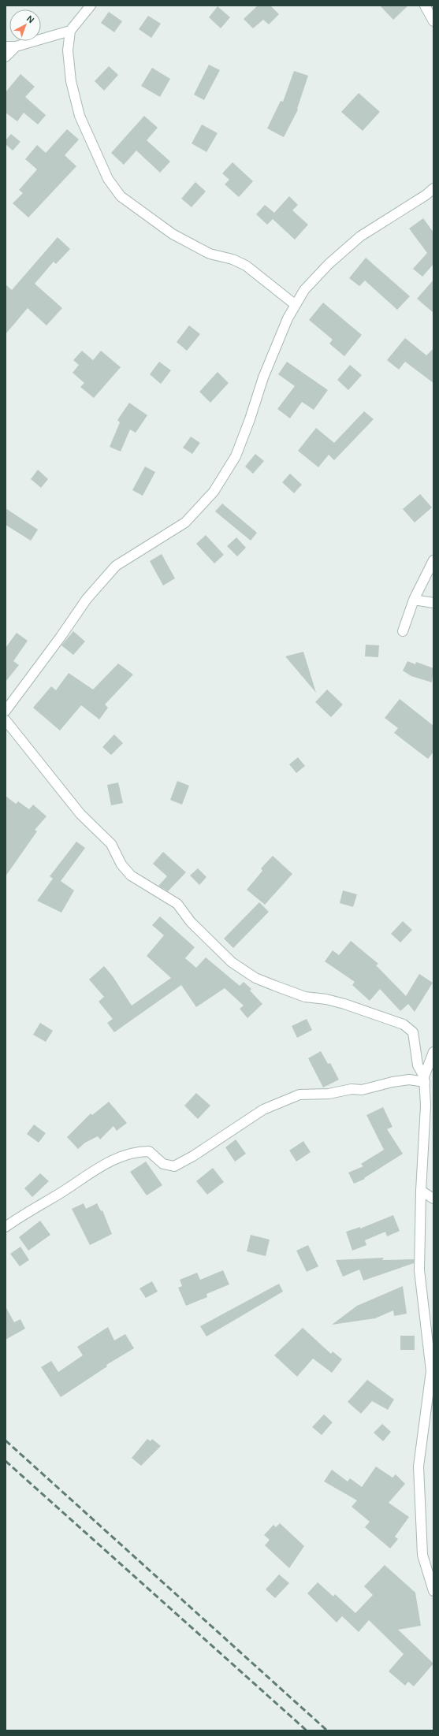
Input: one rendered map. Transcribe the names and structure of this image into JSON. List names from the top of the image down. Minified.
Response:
{"north":"top right"}
